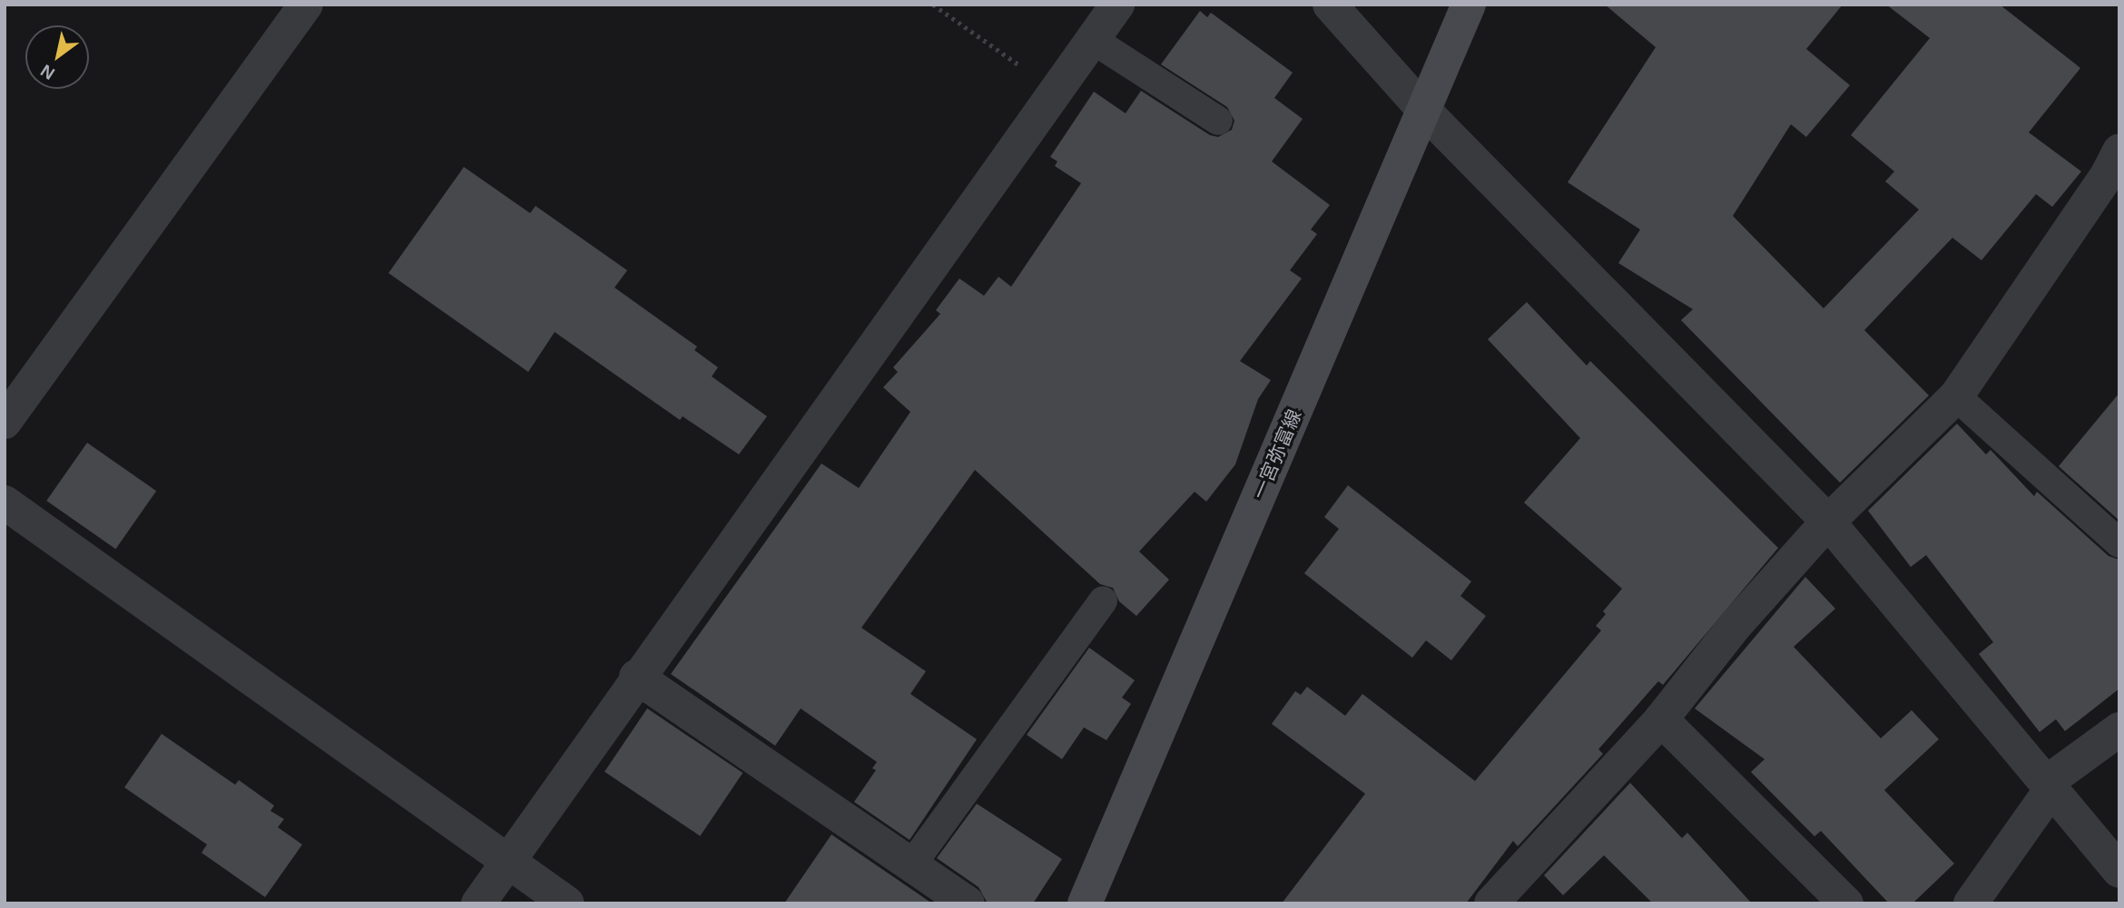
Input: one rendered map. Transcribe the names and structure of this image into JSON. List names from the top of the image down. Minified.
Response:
{"streets":{"main road":["一宮弥富線"]},"north":"bottom left"}
